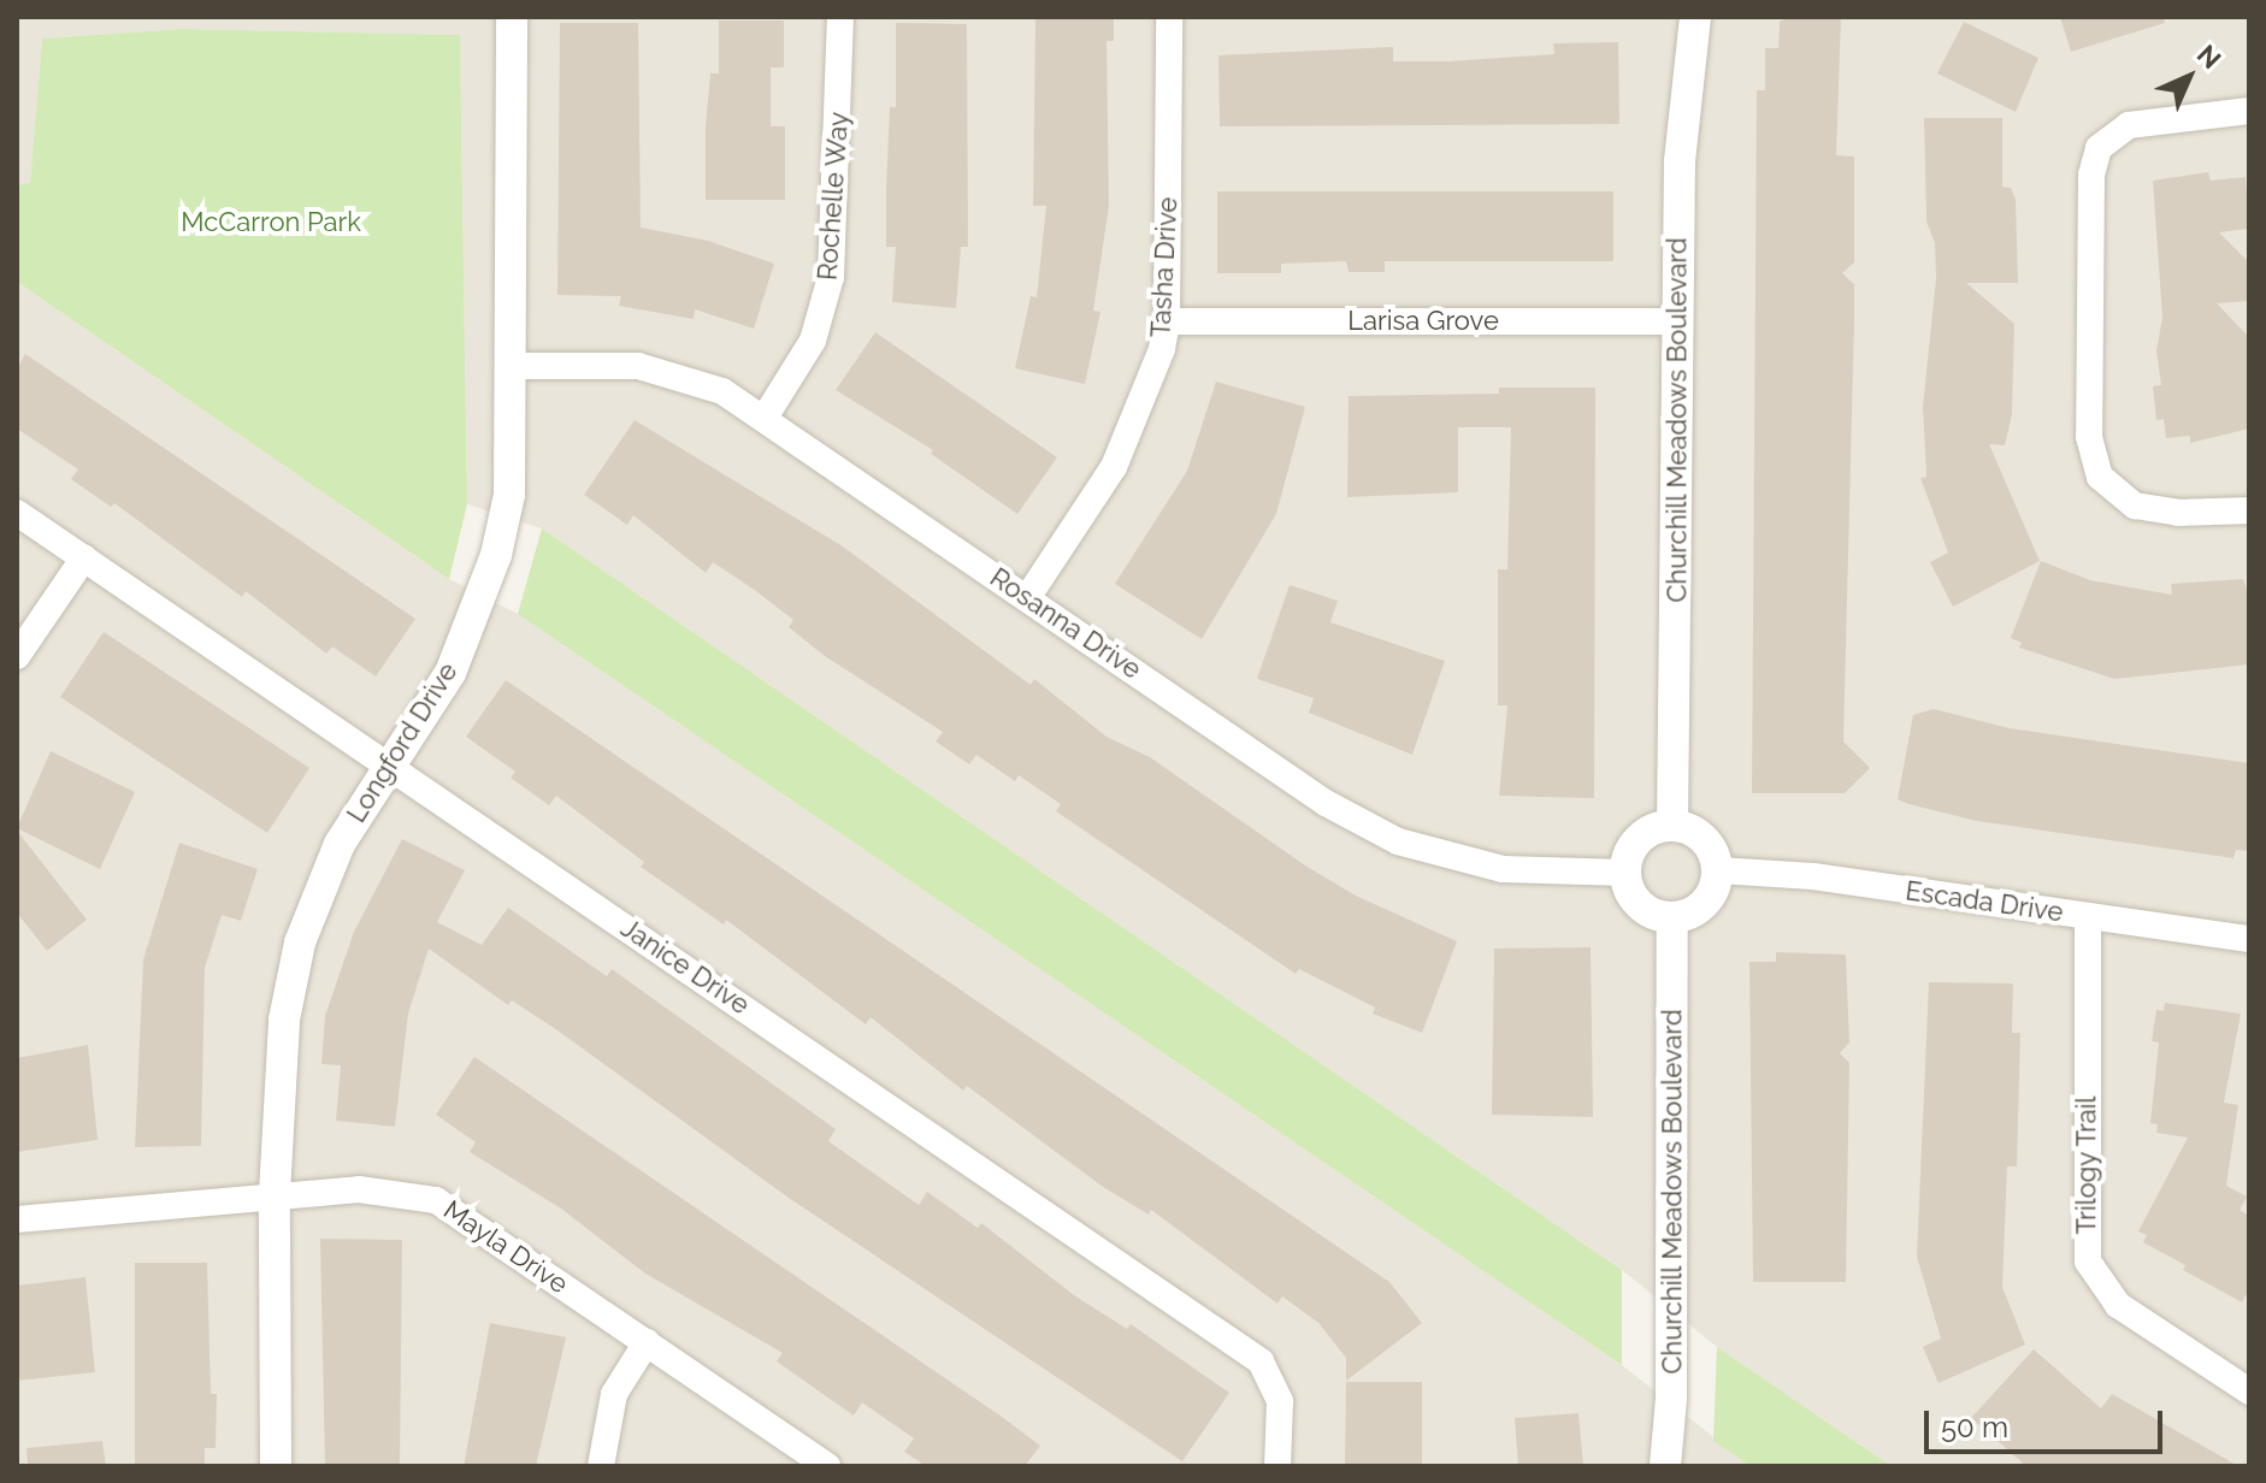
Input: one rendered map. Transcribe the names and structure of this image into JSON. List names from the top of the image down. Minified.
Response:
{"streets":{"street":["Rochelle Way","Tasha Drive","Larisa Grove","Churchill Meadows Boulevard","Rosanna Drive","Longford Drive","Escada Drive","Janice Drive","Trilogy Trail","Mayla Drive"]},"crossings":[["Rochelle Way","Rosanna Drive"],["Tasha Drive","Larisa Grove"],["Tasha Drive","Rosanna Drive"],["Larisa Grove","Churchill Meadows Boulevard"],["Churchill Meadows Boulevard","Rosanna Drive"],["Churchill Meadows Boulevard","Escada Drive"],["Rosanna Drive","Longford Drive"],["Rosanna Drive","Escada Drive"],["Longford Drive","Janice Drive"],["Longford Drive","Mayla Drive"],["Escada Drive","Trilogy Trail"]],"parks":["McCarron Park"],"scale_bar":"50 m","north":"top right"}
